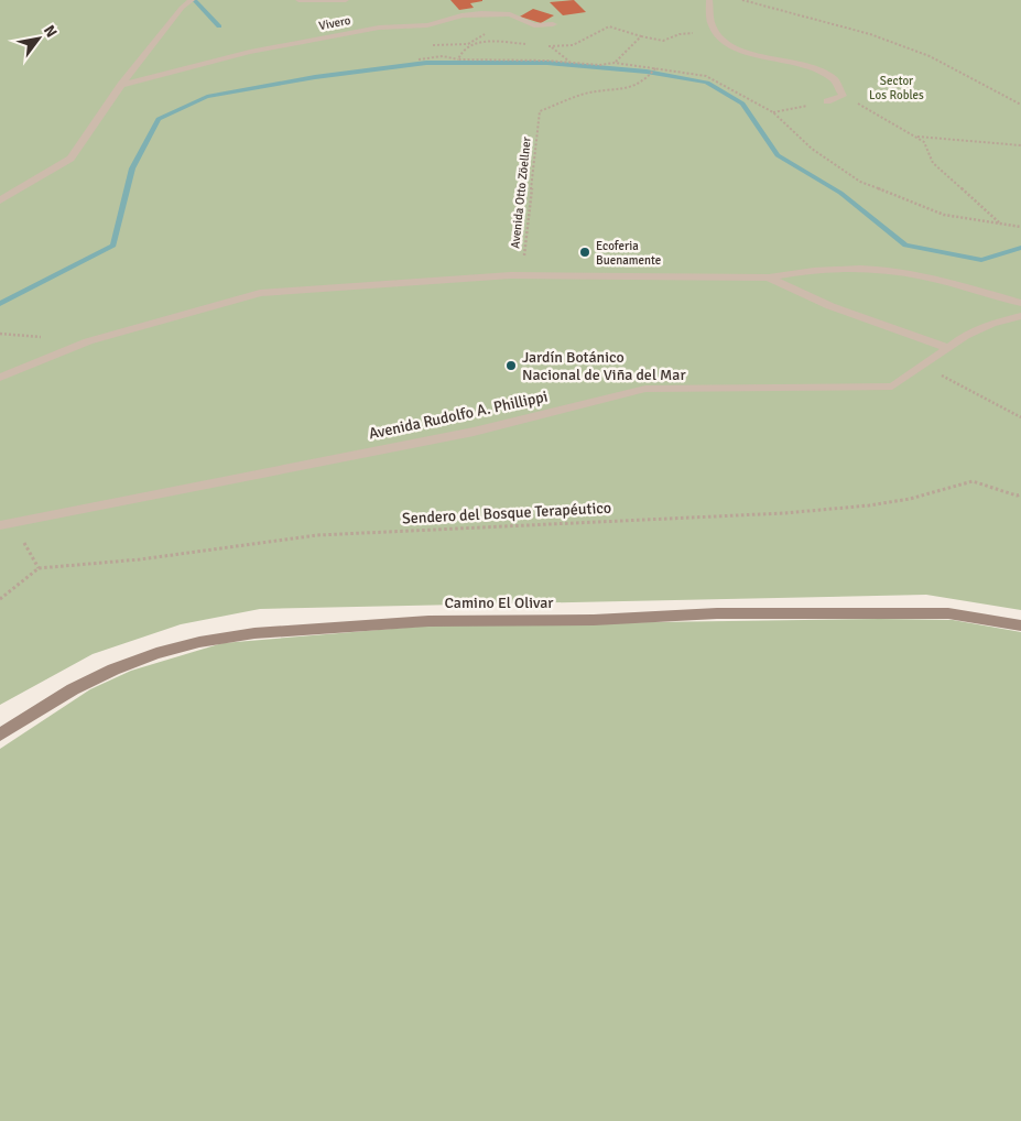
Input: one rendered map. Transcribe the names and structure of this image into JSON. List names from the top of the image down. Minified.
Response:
{"streets":{"main road":["Camino El Olivar"],"lane":["Vivero","Avenida Rudolfo A. Phillippi"],"path":["Avenida Otto Zöellner","Sendero del Bosque Terapéutico"]},"parks":["Sector Los Robles"],"places":["Ecoferia Buenamente","Jardín Botánico Nacional de Viña del Mar"],"north":"top right"}
